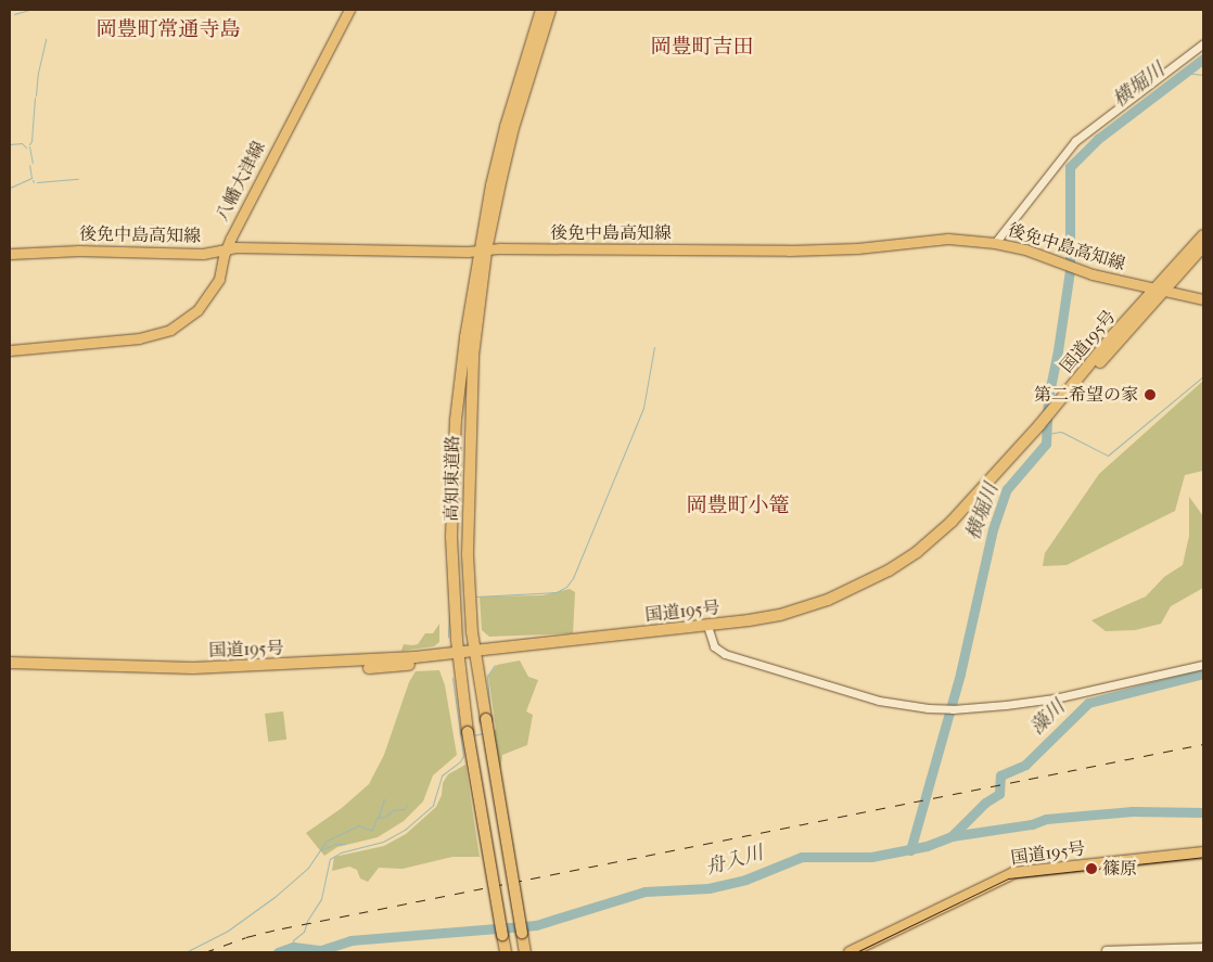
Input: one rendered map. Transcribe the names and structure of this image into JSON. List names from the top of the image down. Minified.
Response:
{"streets":{"highway":["国道195号","高知東道路"],"main road":["八幡大津線","後免中島高知線"]},"crossings":[["八幡大津線","後免中島高知線"],["後免中島高知線","国道195号"],["後免中島高知線","高知東道路"],["国道195号","高知東道路"]],"districts":["岡豊町常通寺島","岡豊町吉田","岡豊町小篭"],"water":["横堀川","藻川","舟入川"],"places":["第二希望の家","篠原"]}
